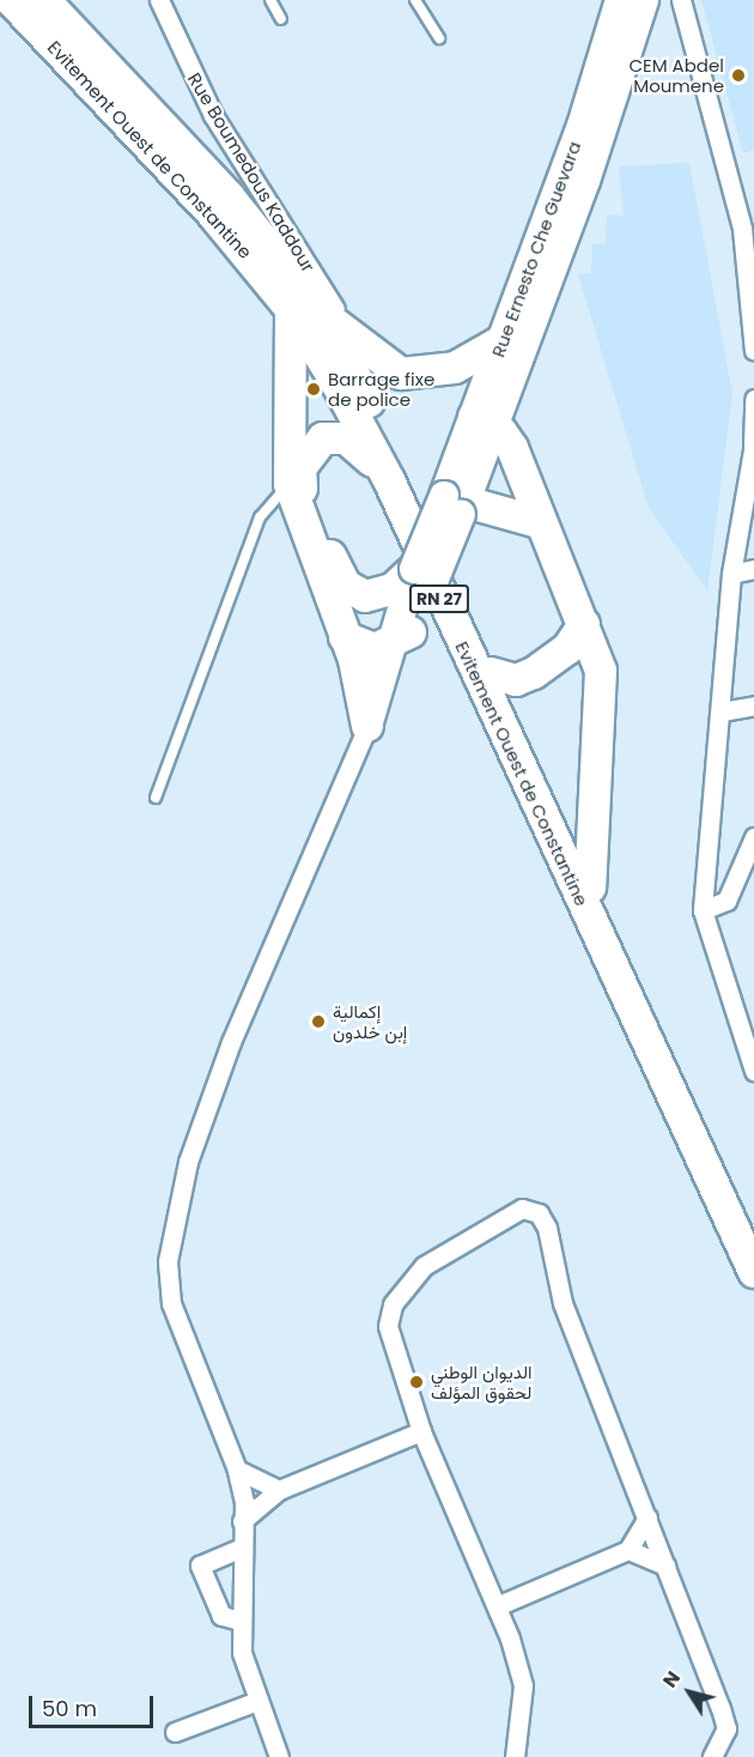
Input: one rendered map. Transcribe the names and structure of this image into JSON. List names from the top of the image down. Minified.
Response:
{"streets":{"highway":["Evitement Ouest de Constantine","RN 27"],"main road":["Rue Ernesto Che Guevara"],"street":["Rue Boumedous Kaddour"]},"places":["CEM Abdel Moumene","Barrage fixe de police","إكمالية إبن خلدون","الديوان الوطني لحقوق المؤلف"],"scale_bar":"50 m","north":"top left"}
